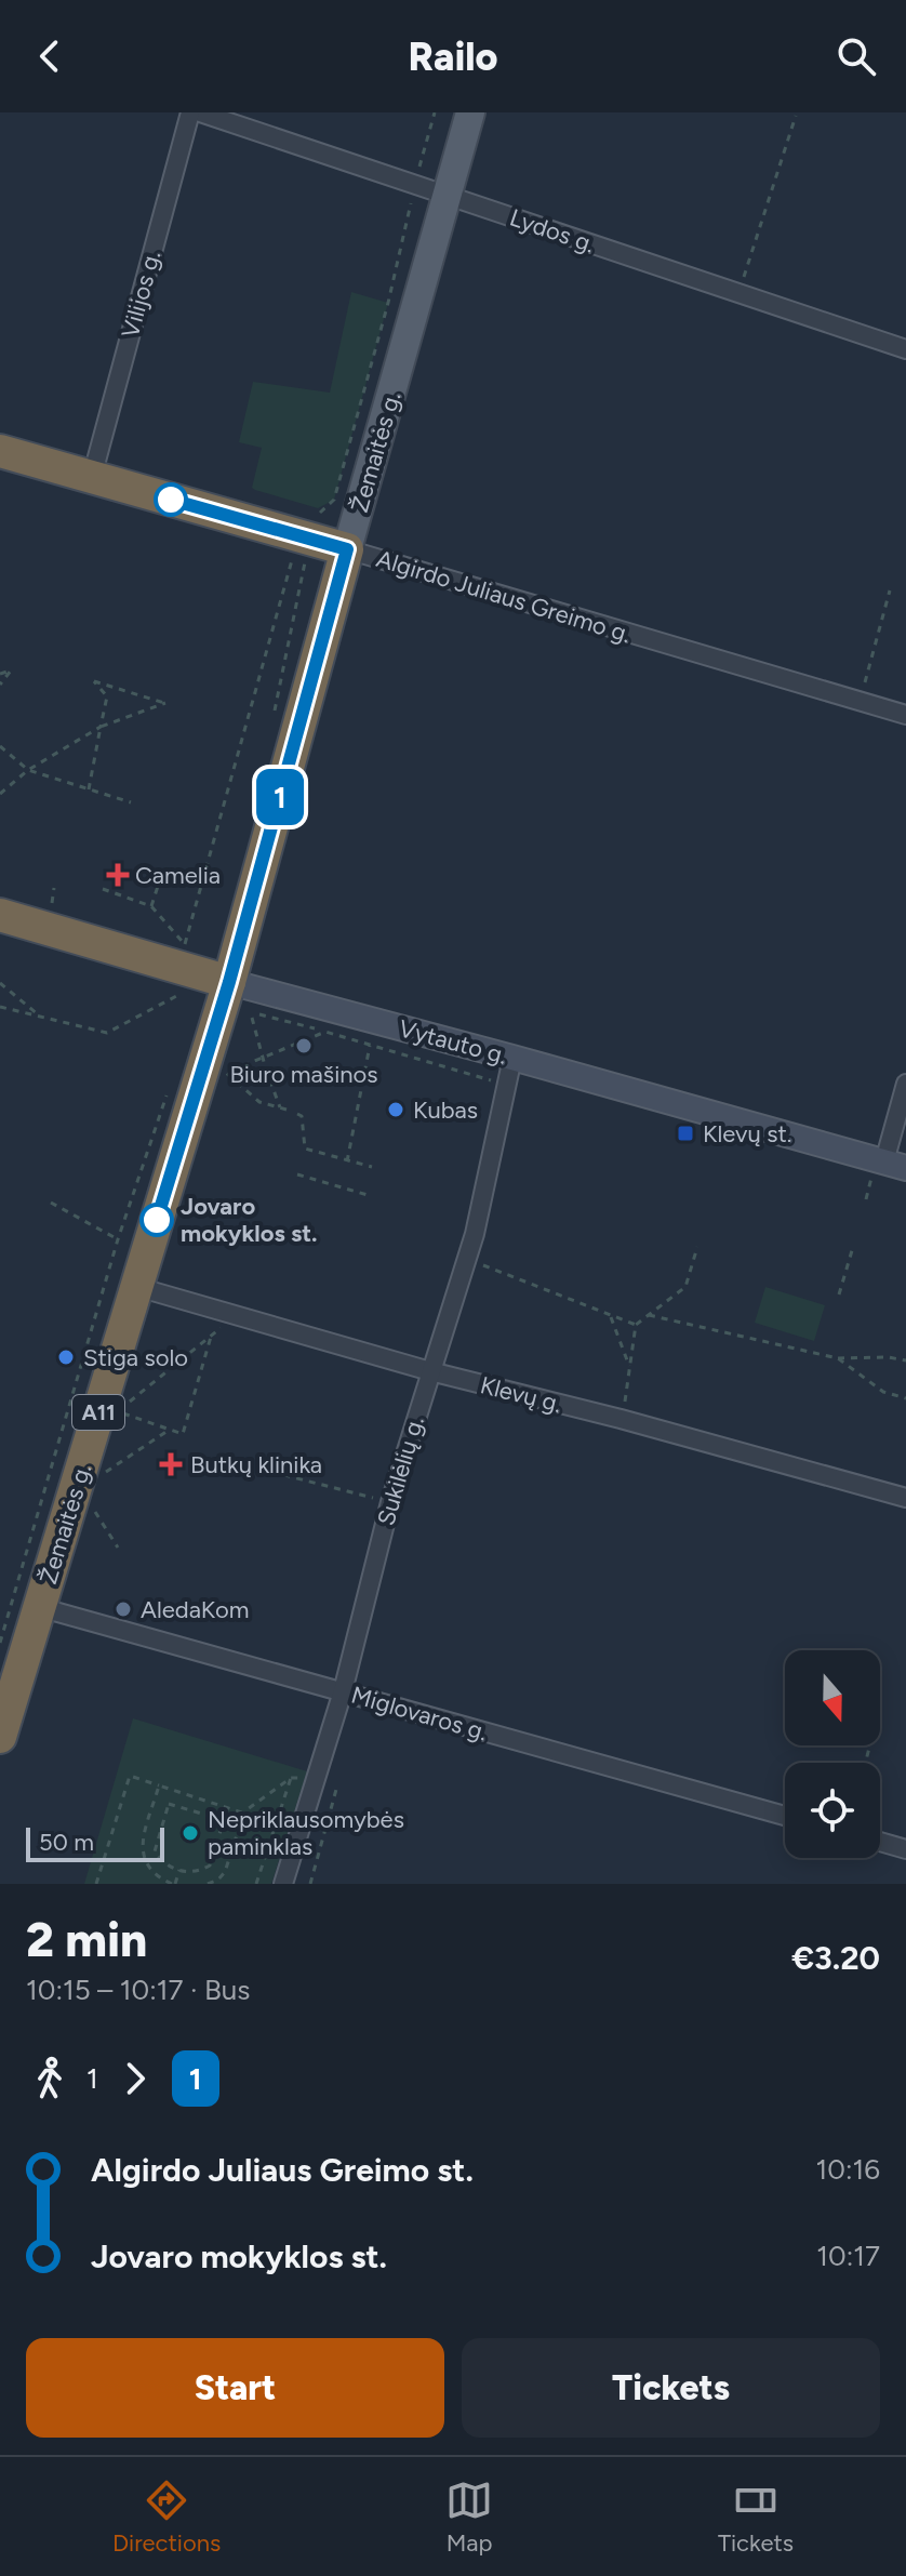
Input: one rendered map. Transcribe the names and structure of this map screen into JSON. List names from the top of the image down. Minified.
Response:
{"streets":{"highway":["Žemaitės g.","Algirdo Juliaus Greimo g.","Vytauto g.","A11"],"street":["Lydos g.","Vilijos g.","Klevų g.","Sukilėlių g.","Miglovaros g."]},"crossings":[["Lydos g.","Žemaitės g."],["Vilijos g.","Algirdo Juliaus Greimo g."],["Žemaitės g.","Algirdo Juliaus Greimo g."],["Žemaitės g.","Vytauto g."],["Žemaitės g.","Klevų g."],["Žemaitės g.","Miglovaros g."],["Vytauto g.","Sukilėlių g."],["Klevų g.","Sukilėlių g."],["Sukilėlių g.","Miglovaros g."]],"places":{"health":["Camelia","Butkų klinika"],"other":["Biuro mašinos","Kubas","Jovaro mokyklos st.","Stiga solo","AledaKom","Nepriklausomybės paminklas"],"transit":["Klevų st."]},"lines":["bus line 1"],"scale_bar":"50 m","north":"bottom","page":{"header":"Railo","on_map":"1","scale":"50 m","heading":["2 min","10:15 – 10:17 · Bus","€3.20"],"legs":["1","1"],"list":[{"name":"Algirdo Juliaus Greimo st.","value":"10:16"},{"name":"Jovaro mokyklos st.","value":"10:17"}],"buttons":["Start","Tickets"],"tabs":["Directions","Map","Tickets"]}}
